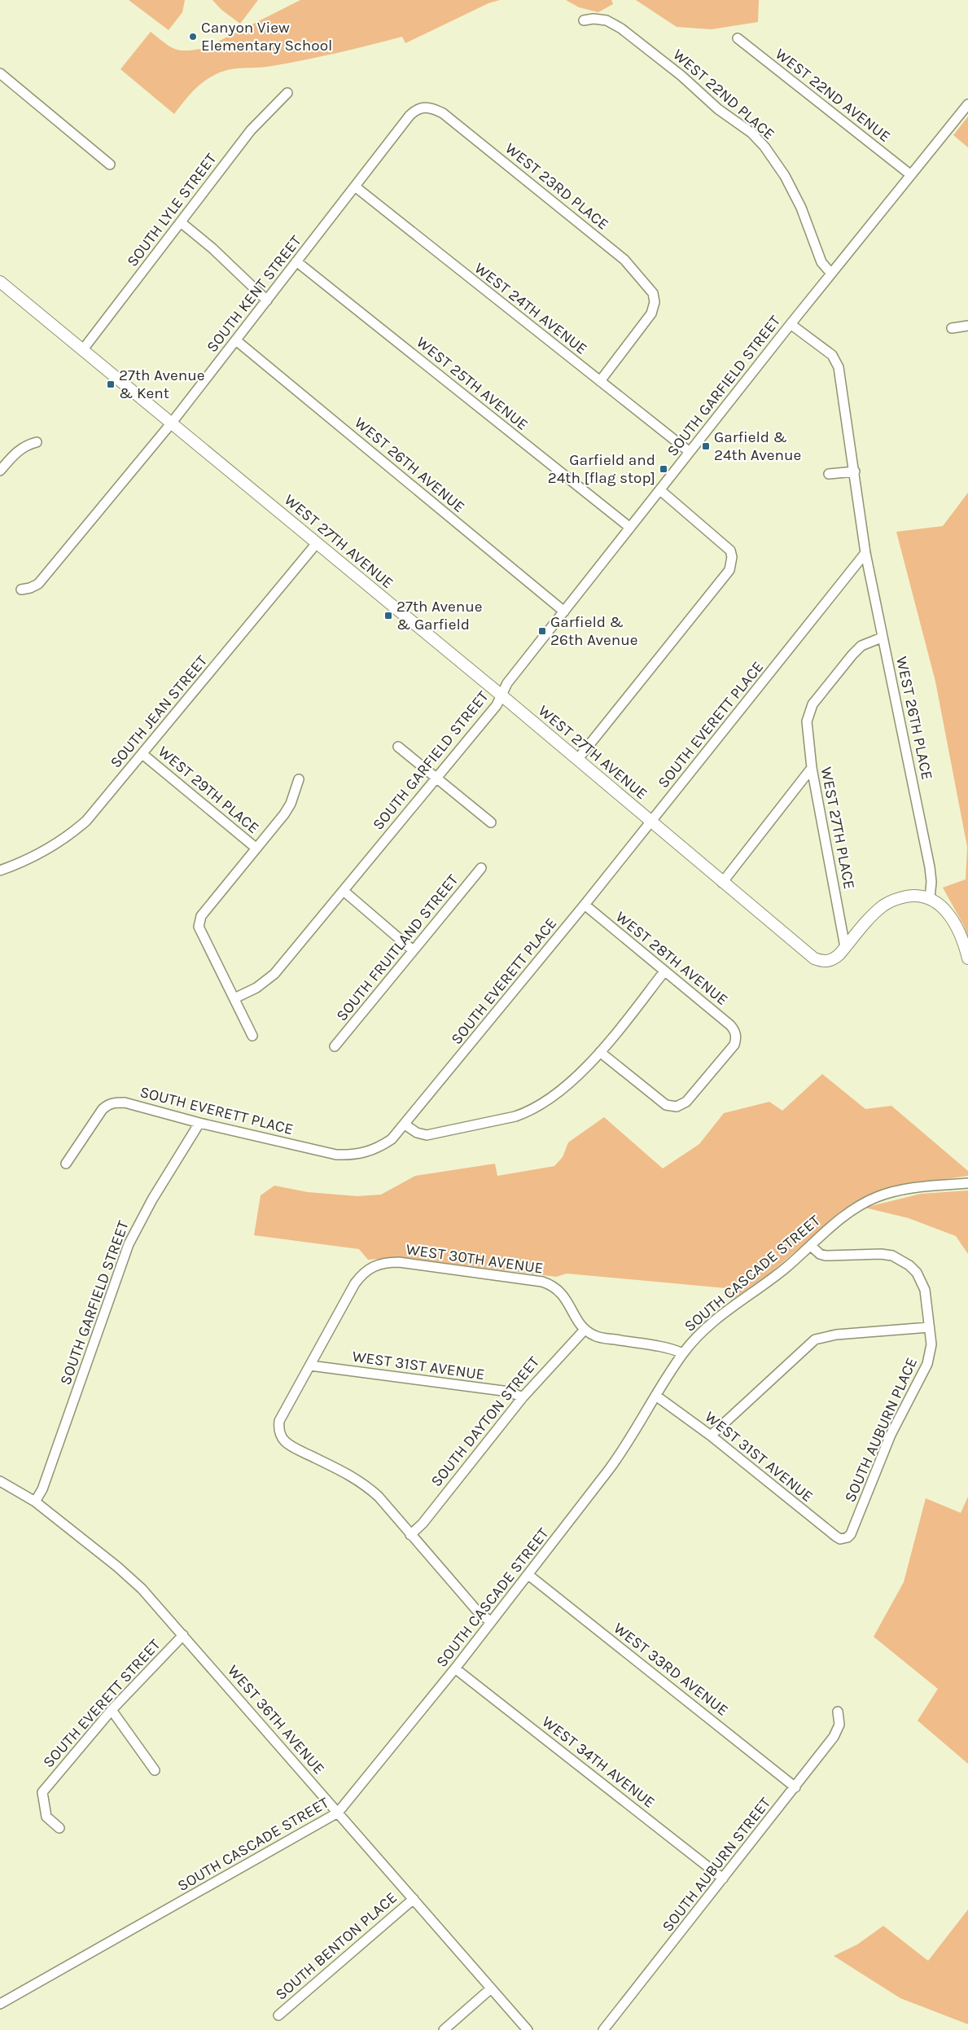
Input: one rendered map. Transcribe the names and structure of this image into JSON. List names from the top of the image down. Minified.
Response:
{"streets":{"main road":["WEST 27TH AVENUE"],"street":["WEST 22ND PLACE","WEST 22ND AVENUE","WEST 23RD PLACE","SOUTH LYLE STREET","SOUTH KENT STREET","WEST 24TH AVENUE","WEST 25TH AVENUE","SOUTH GARFIELD STREET","WEST 26TH AVENUE","SOUTH JEAN STREET","WEST 26TH PLACE","SOUTH EVERETT PLACE","WEST 29TH PLACE","WEST 27TH PLACE","SOUTH FRUITLAND STREET","WEST 28TH AVENUE","WEST 30TH AVENUE","SOUTH CASCADE STREET","WEST 31ST AVENUE","SOUTH DAYTON STREET","SOUTH AUBURN PLACE","WEST 33RD AVENUE","SOUTH EVERETT STREET","WEST 36TH AVENUE","WEST 34TH AVENUE","SOUTH AUBURN STREET","SOUTH BENTON PLACE"]},"crossings":[["WEST 22ND PLACE","SOUTH GARFIELD STREET"],["WEST 22ND AVENUE","SOUTH GARFIELD STREET"],["WEST 23RD PLACE","SOUTH KENT STREET"],["WEST 23RD PLACE","WEST 24TH AVENUE"],["SOUTH LYLE STREET","WEST 27TH AVENUE"],["SOUTH KENT STREET","WEST 24TH AVENUE"],["SOUTH KENT STREET","WEST 25TH AVENUE"],["SOUTH KENT STREET","WEST 26TH AVENUE"],["SOUTH KENT STREET","WEST 27TH AVENUE"],["WEST 24TH AVENUE","SOUTH GARFIELD STREET"],["WEST 25TH AVENUE","SOUTH GARFIELD STREET"],["SOUTH GARFIELD STREET","WEST 26TH AVENUE"],["SOUTH GARFIELD STREET","WEST 27TH AVENUE"],["SOUTH GARFIELD STREET","WEST 26TH PLACE"],["SOUTH GARFIELD STREET","SOUTH EVERETT PLACE"],["SOUTH GARFIELD STREET","WEST 36TH AVENUE"],["WEST 27TH AVENUE","SOUTH JEAN STREET"],["WEST 27TH AVENUE","SOUTH EVERETT PLACE"],["WEST 27TH AVENUE","WEST 27TH PLACE"],["SOUTH JEAN STREET","WEST 29TH PLACE"],["WEST 26TH PLACE","SOUTH EVERETT PLACE"],["WEST 26TH PLACE","WEST 27TH PLACE"],["SOUTH EVERETT PLACE","WEST 28TH AVENUE"],["WEST 30TH AVENUE","WEST 31ST AVENUE"],["WEST 30TH AVENUE","SOUTH DAYTON STREET"],["SOUTH CASCADE STREET","WEST 31ST AVENUE"],["SOUTH CASCADE STREET","WEST 33RD AVENUE"],["SOUTH CASCADE STREET","WEST 36TH AVENUE"],["SOUTH CASCADE STREET","WEST 34TH AVENUE"],["WEST 31ST AVENUE","SOUTH DAYTON STREET"],["WEST 31ST AVENUE","SOUTH AUBURN PLACE"],["WEST 33RD AVENUE","SOUTH AUBURN STREET"],["SOUTH EVERETT STREET","WEST 36TH AVENUE"],["WEST 36TH AVENUE","SOUTH BENTON PLACE"],["WEST 34TH AVENUE","SOUTH AUBURN STREET"]],"places":{"other":["Canyon View Elementary School"],"transit":["27th Avenue & Kent","Garfield & 24th Avenue","Garfield and 24th [flag stop]","27th Avenue & Garfield","Garfield & 26th Avenue"]}}
